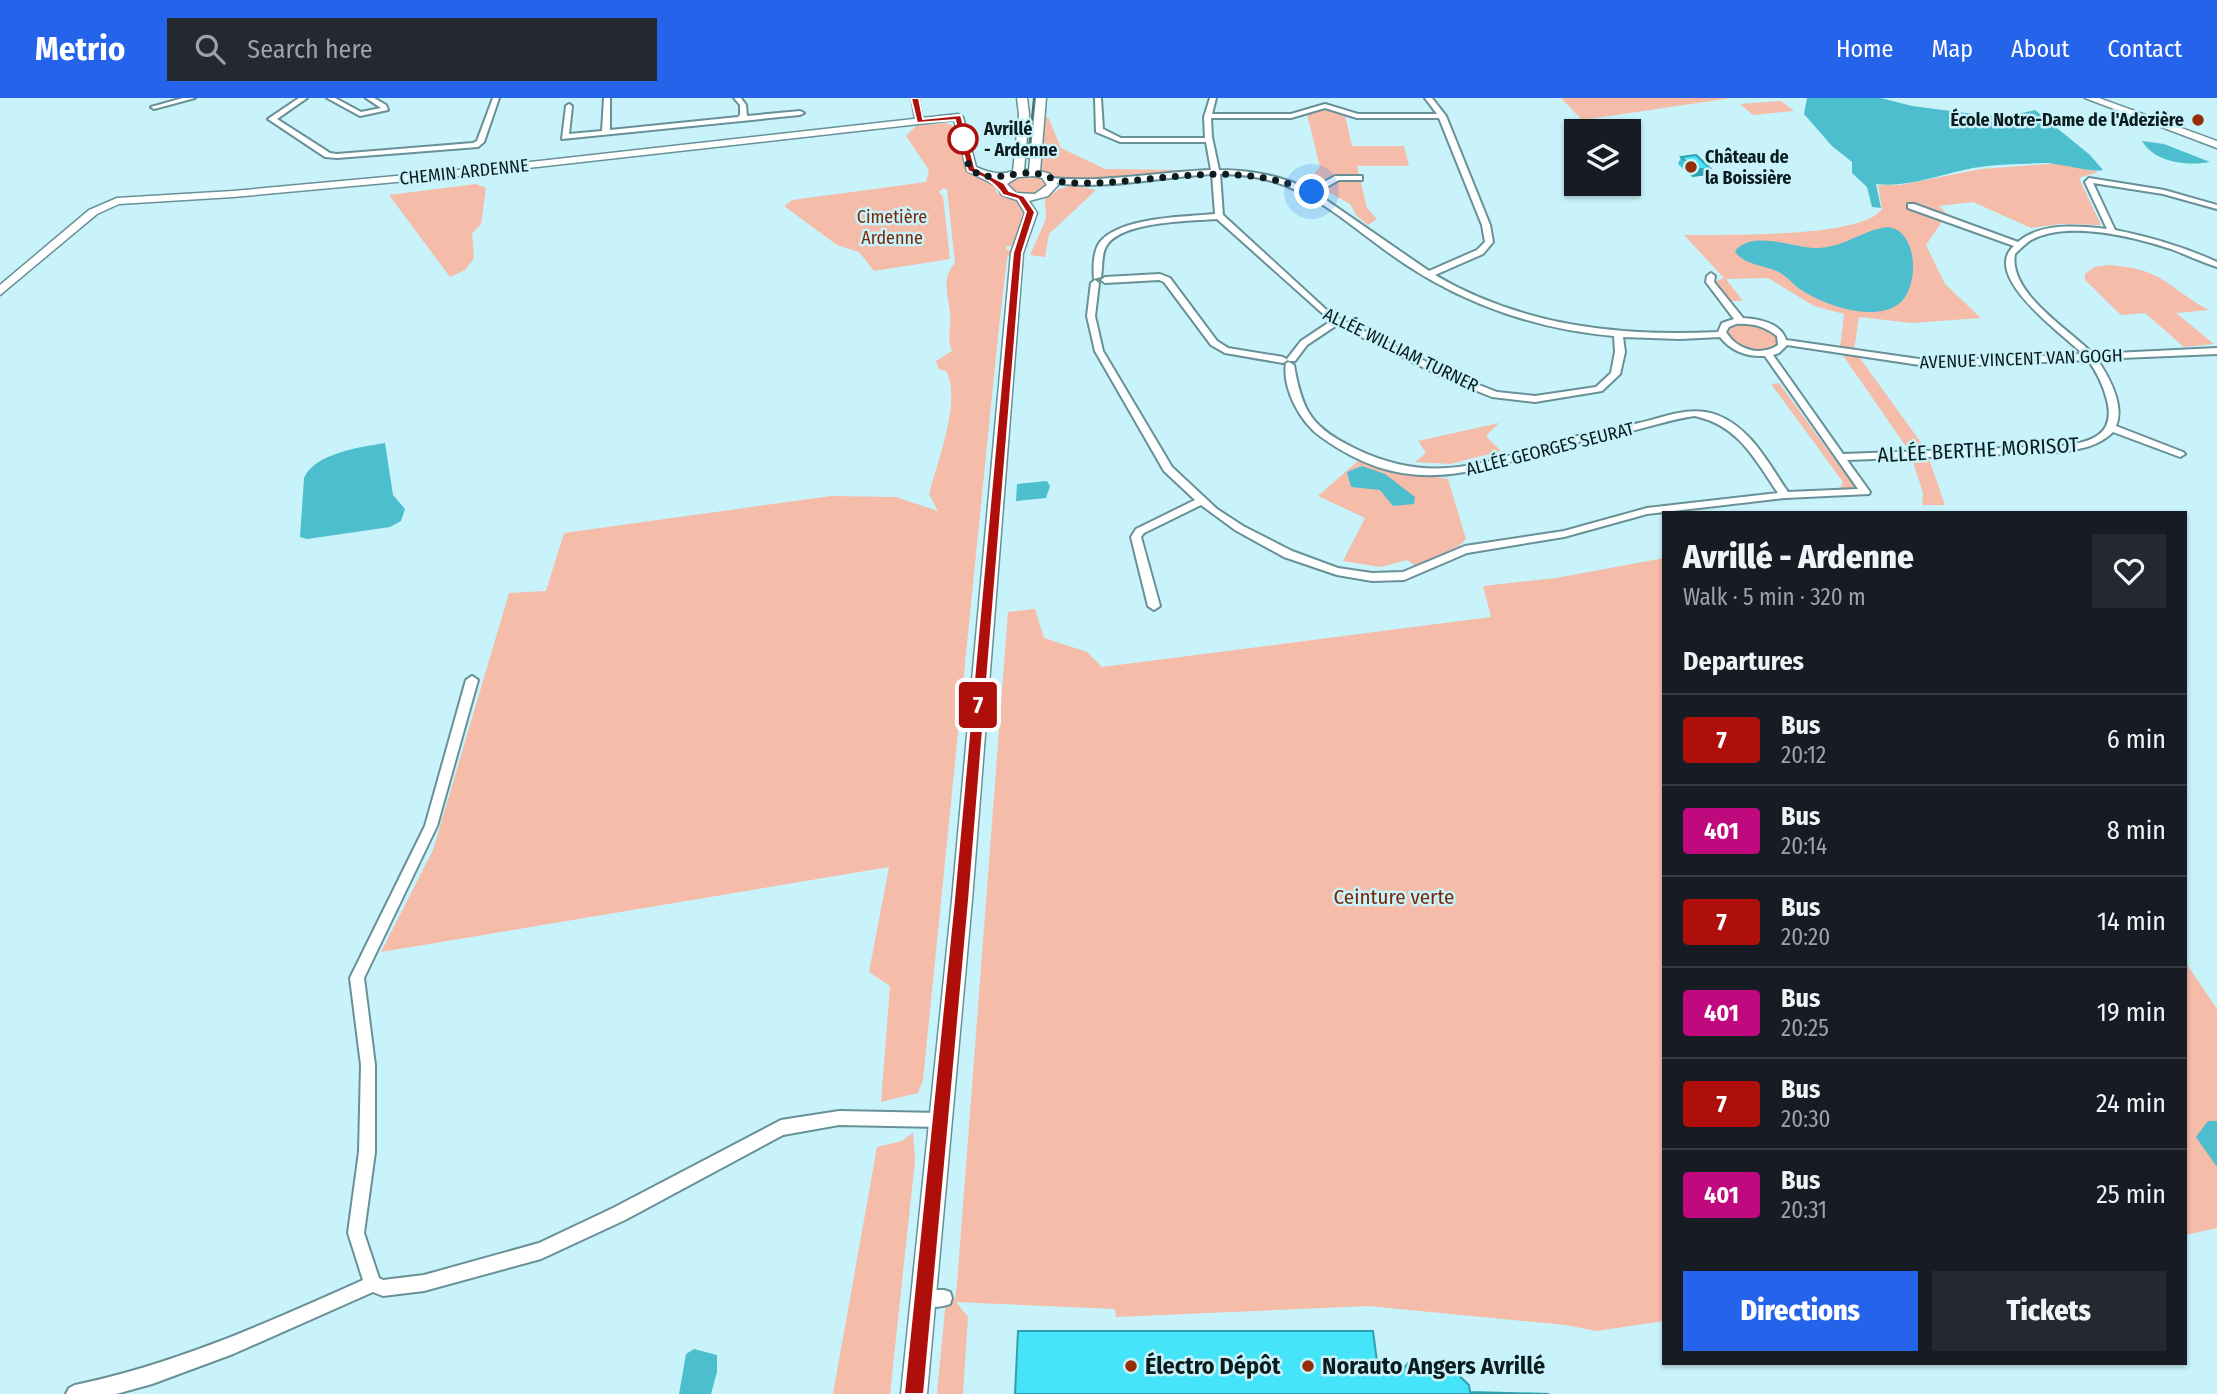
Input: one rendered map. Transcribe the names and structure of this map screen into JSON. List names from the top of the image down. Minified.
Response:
{"streets":{"main road":["CHEMIN ARDENNE"],"street":["ALLÉE WILLIAM TURNER","AVENUE VINCENT VAN GOGH","ALLÉE GEORGES SEURAT","ALLÉE BERTHE MORISOT"]},"parks":["Cimetière Ardenne","Ceinture verte"],"places":["École Notre-Dame de l'Adezière","Avrillé - Ardenne","Château de la Boissière","Électro Dépôt","Norauto Angers Avrillé"],"lines":["bus line 7"],"page":{"header":"Metrio","search":"Search here","nav":["Home","Map","About","Contact"],"on_map":"7","heading":[["Avrillé - Ardenne","Walk · 5 min · 320 m"],"Departures"],"list":[{"mark":"7","name":"Bus","note":"20:12","value":"6 min"},{"mark":"401","name":"Bus","note":"20:14","value":"8 min"},{"mark":"7","name":"Bus","note":"20:20","value":"14 min"},{"mark":"401","name":"Bus","note":"20:25","value":"19 min"},{"mark":"7","name":"Bus","note":"20:30","value":"24 min"},{"mark":"401","name":"Bus","note":"20:31","value":"25 min"}],"buttons":["Directions","Tickets"]}}
